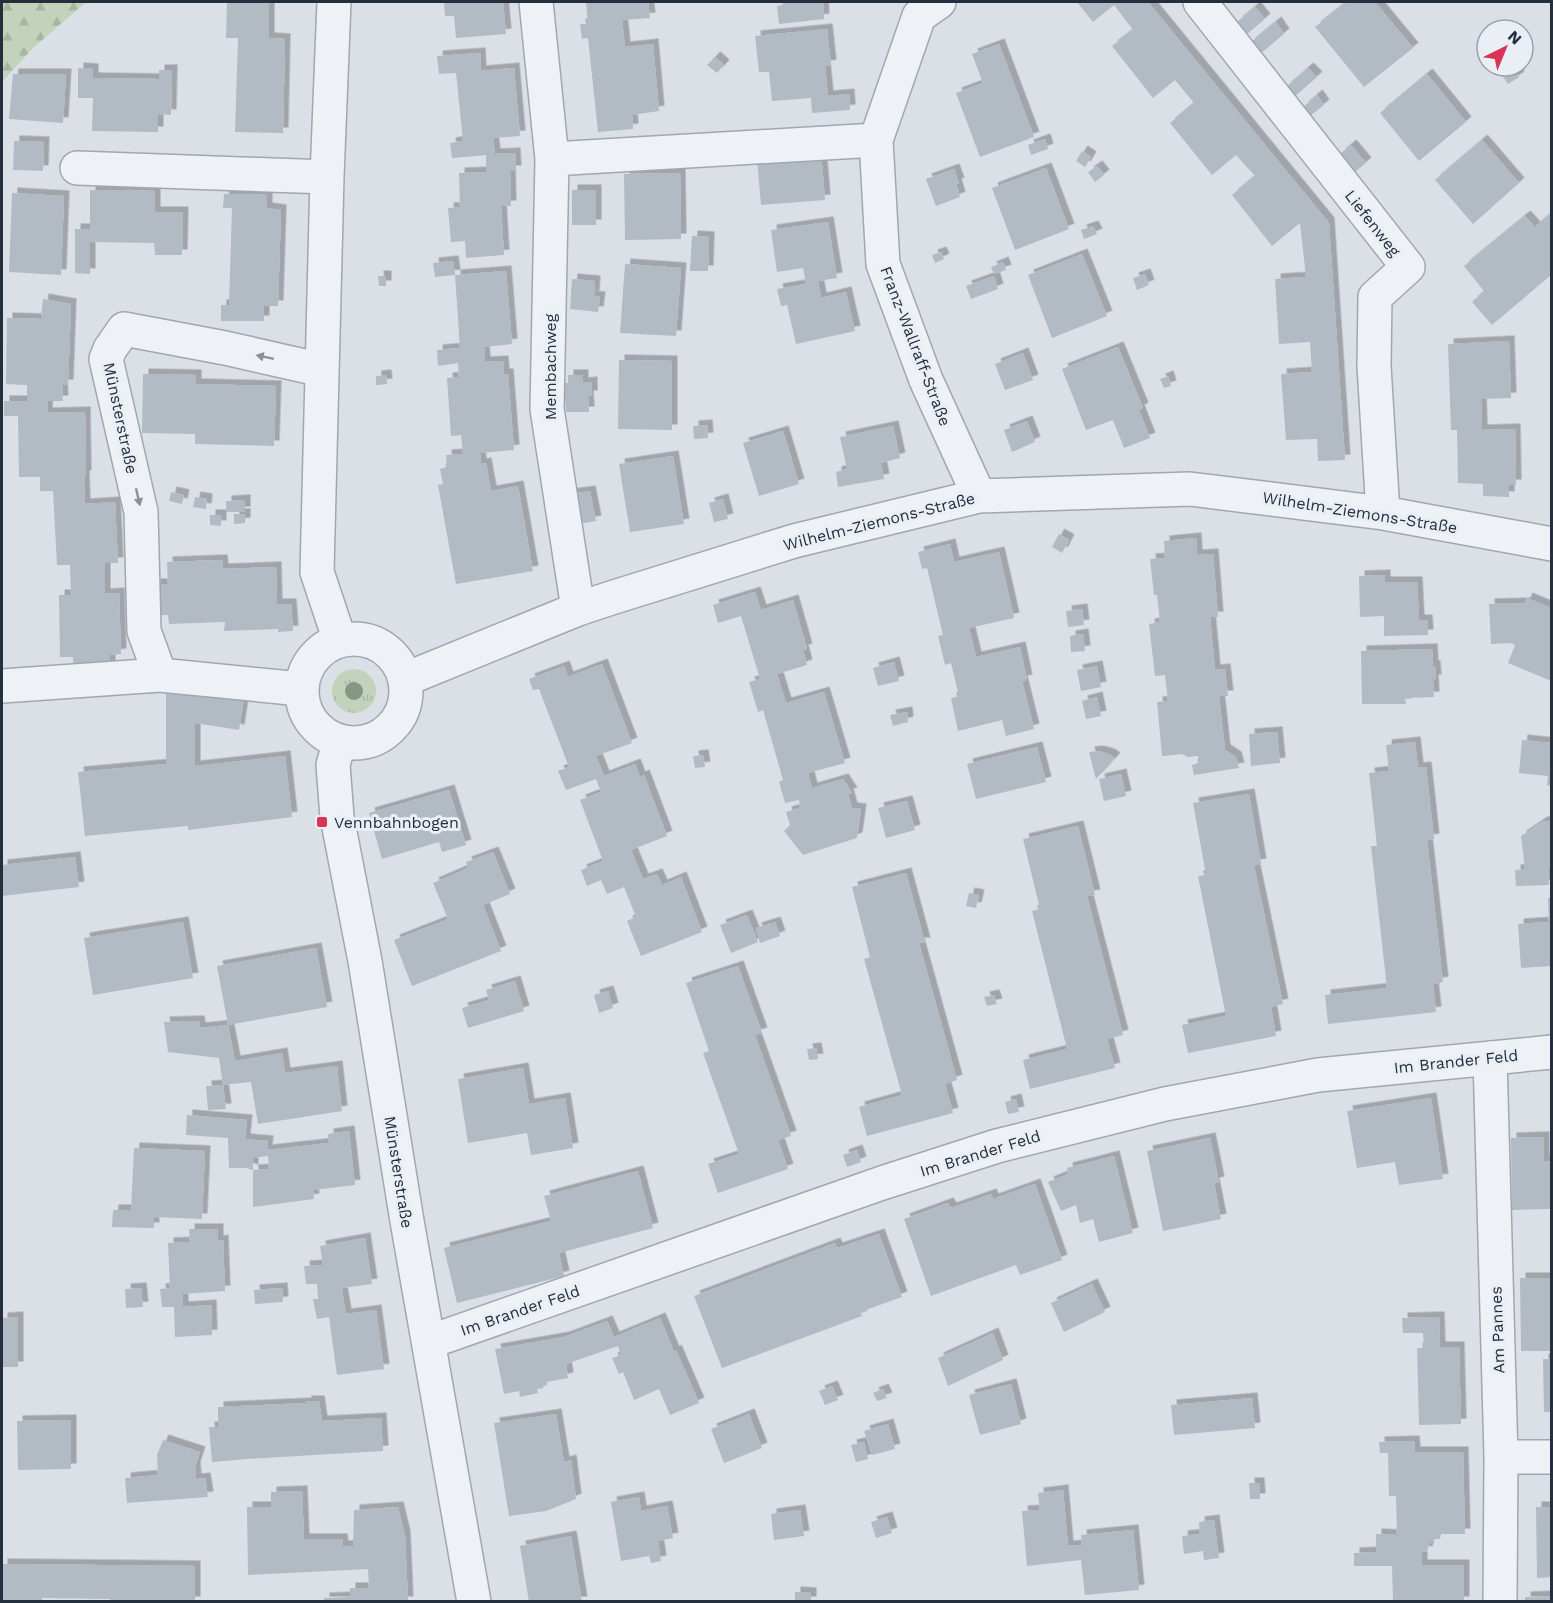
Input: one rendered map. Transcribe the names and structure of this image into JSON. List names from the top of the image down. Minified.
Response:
{"streets":{"street":["Liefenweg","Franz-Wallraff-Straße","Membachweg","Münsterstraße","Wilhelm-Ziemons-Straße","Im Brander Feld","Am Pannes"]},"crossings":[["Liefenweg","Wilhelm-Ziemons-Straße"],["Franz-Wallraff-Straße","Wilhelm-Ziemons-Straße"],["Membachweg","Wilhelm-Ziemons-Straße"],["Münsterstraße","Wilhelm-Ziemons-Straße"],["Münsterstraße","Im Brander Feld"],["Im Brander Feld","Am Pannes"]],"places":{"transit":["Vennbahnbogen"]},"north":"top right"}
